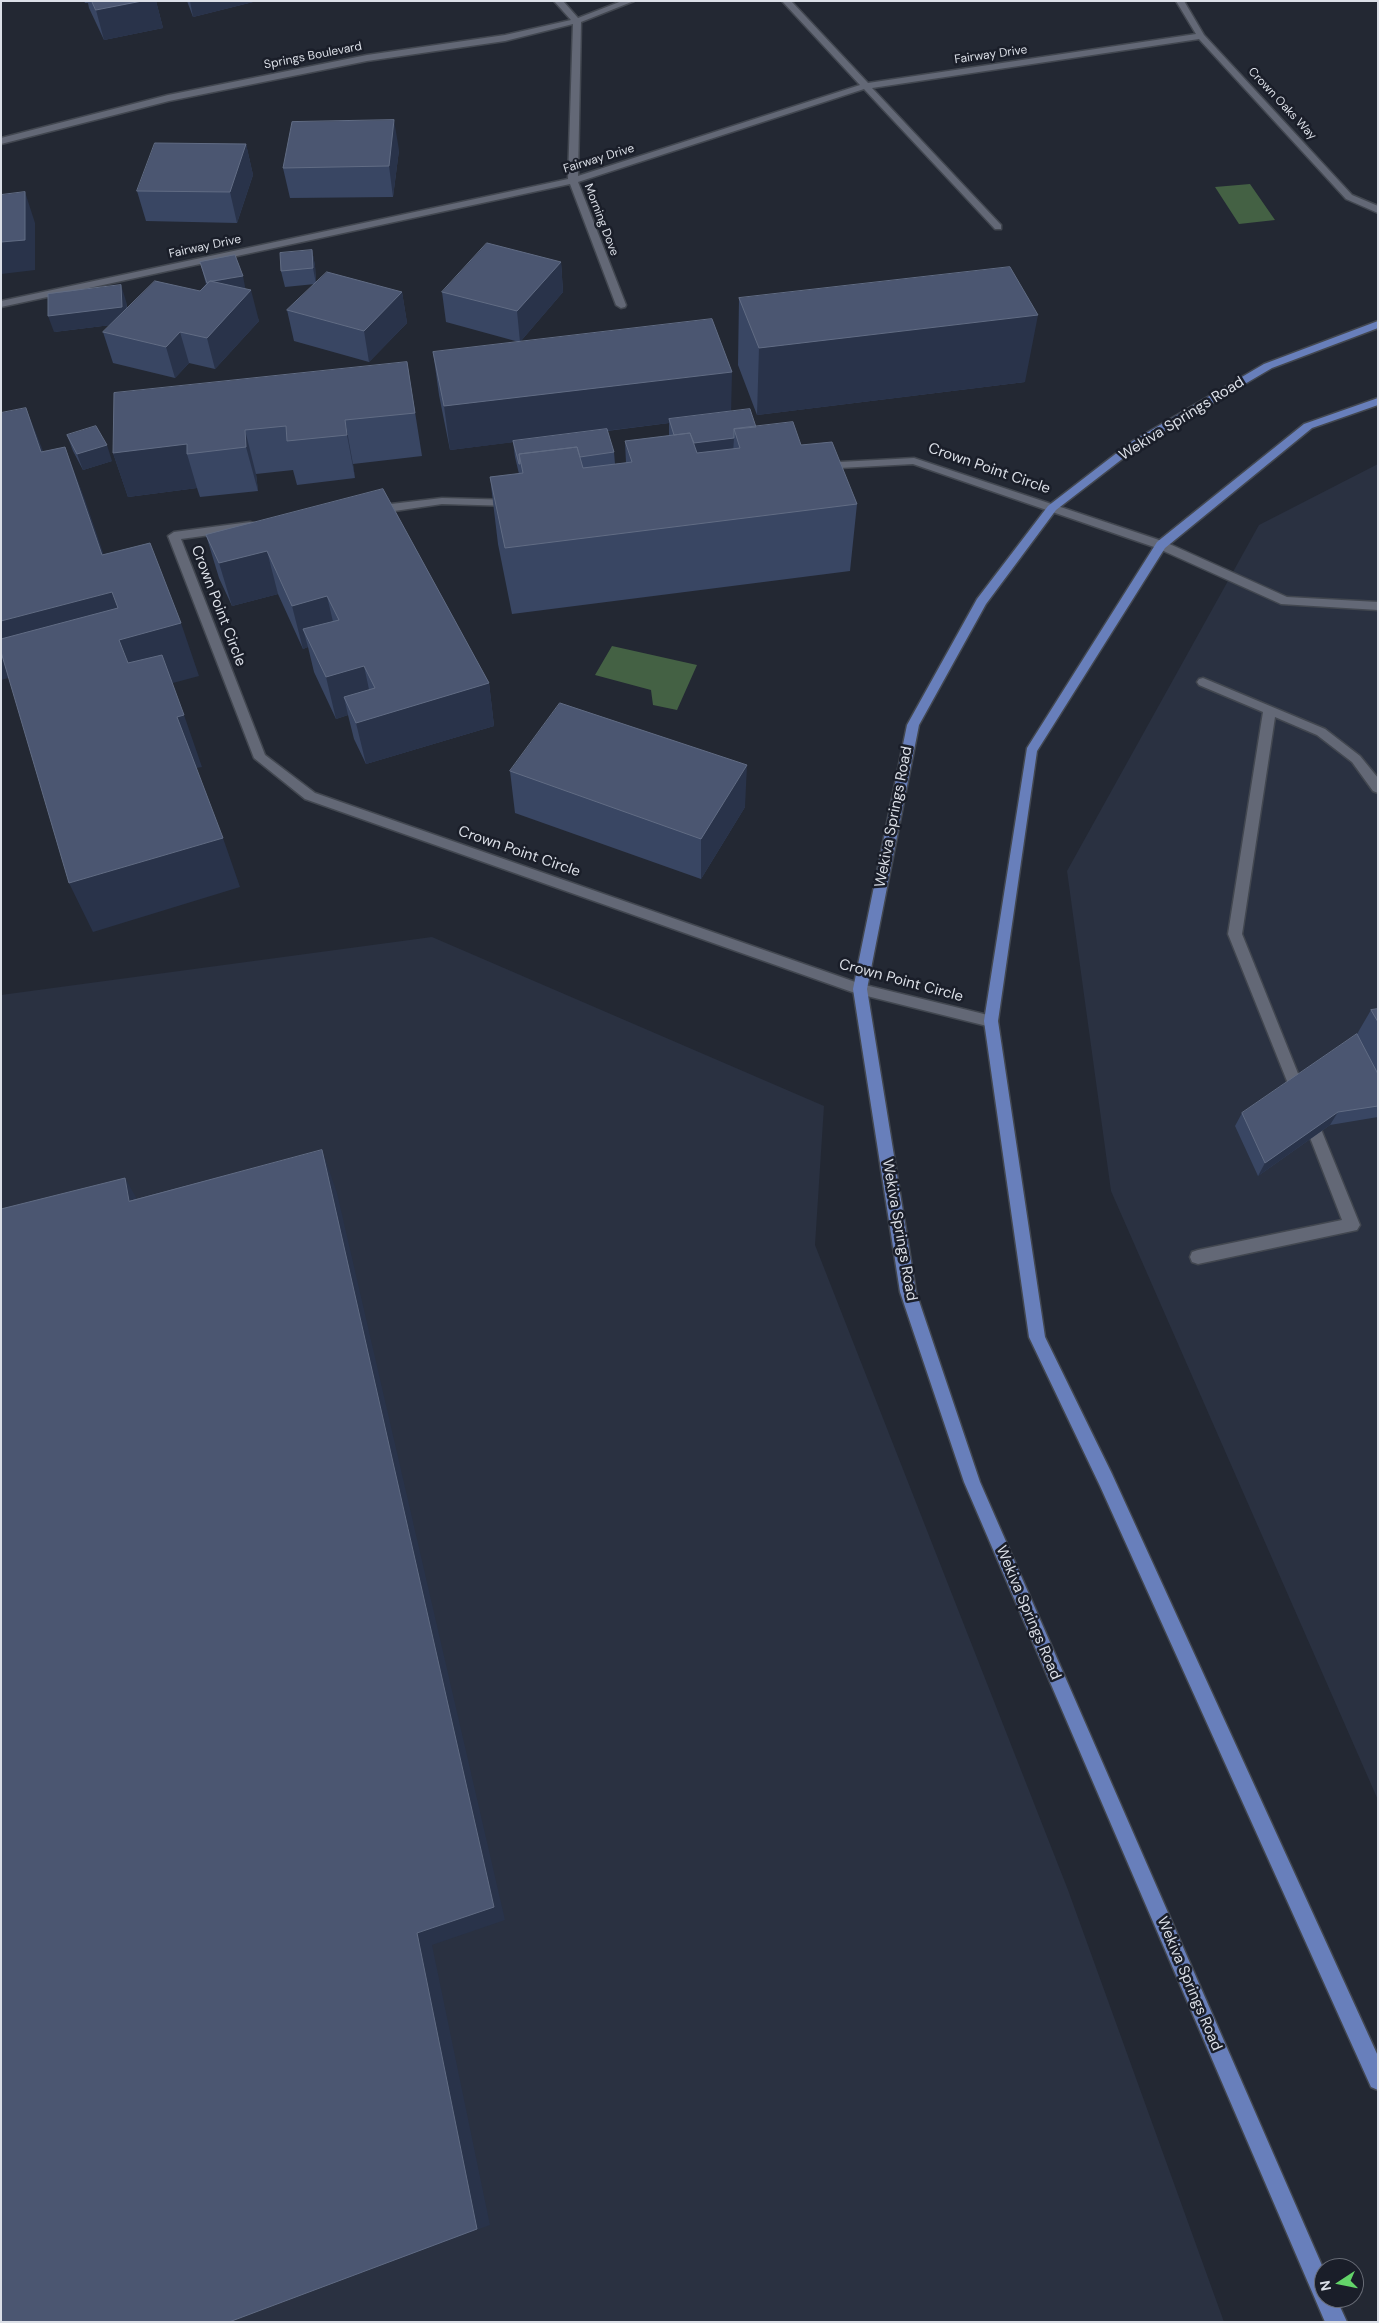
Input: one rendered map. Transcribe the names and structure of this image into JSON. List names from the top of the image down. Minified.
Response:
{"streets":{"main road":["Wekiva Springs Road"],"street":["Fairway Drive","Springs Boulevard","Crown Oaks Way","Morning Dove","Crown Point Circle"]},"crossings":[["Fairway Drive","Crown Oaks Way"],["Fairway Drive","Morning Dove"],["Springs Boulevard","Morning Dove"],["Wekiva Springs Road","Crown Point Circle"]],"north":"left"}
